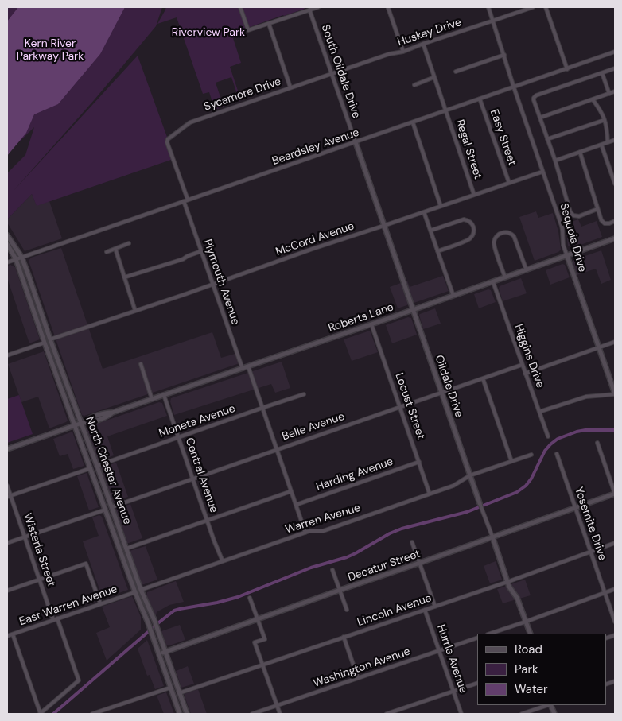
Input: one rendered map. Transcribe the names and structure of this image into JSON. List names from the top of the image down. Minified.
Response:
{"streets":{"main road":["Sequoia Drive","Roberts Lane","Oildale Drive","North Chester Avenue","Decatur Street"],"street":["Huskey Drive","South Oildale Drive","Sycamore Drive","Easy Street","Beardsley Avenue","Regal Street","McCord Avenue","Plymouth Avenue","Higgins Drive","Locust Street","Moneta Avenue","Belle Avenue","Harding Avenue","Central Avenue","Warren Avenue","Yosemite Drive","Wisteria Street","East Warren Avenue","Lincoln Avenue","Hurrle Avenue","Washington Avenue"]},"crossings":[["Huskey Drive","South Oildale Drive"],["Huskey Drive","Sycamore Drive"],["Huskey Drive","Regal Street"],["Huskey Drive","Sequoia Drive"],["South Oildale Drive","Sycamore Drive"],["South Oildale Drive","Beardsley Avenue"],["South Oildale Drive","Oildale Drive"],["Sycamore Drive","Plymouth Avenue"],["Easy Street","Beardsley Avenue"],["Easy Street","McCord Avenue"],["Beardsley Avenue","Regal Street"],["Beardsley Avenue","Sequoia Drive"],["Beardsley Avenue","Plymouth Avenue"],["Beardsley Avenue","Oildale Drive"],["Beardsley Avenue","North Chester Avenue"],["Regal Street","McCord Avenue"],["Sequoia Drive","McCord Avenue"],["Sequoia Drive","Roberts Lane"],["McCord Avenue","Plymouth Avenue"],["McCord Avenue","Oildale Drive"],["McCord Avenue","North Chester Avenue"],["Plymouth Avenue","Roberts Lane"],["Roberts Lane","Higgins Drive"],["Roberts Lane","Oildale Drive"],["Roberts Lane","Locust Street"],["Roberts Lane","North Chester Avenue"],["Roberts Lane","Central Avenue"],["Higgins Drive","Belle Avenue"],["Oildale Drive","Belle Avenue"],["Oildale Drive","Warren Avenue"],["Oildale Drive","Decatur Street"],["Oildale Drive","Lincoln Avenue"],["Locust Street","Belle Avenue"],["Locust Street","Harding Avenue"],["Locust Street","Warren Avenue"],["Moneta Avenue","North Chester Avenue"],["Moneta Avenue","Central Avenue"],["Belle Avenue","North Chester Avenue"],["Belle Avenue","Central Avenue"],["North Chester Avenue","Warren Avenue"],["North Chester Avenue","Decatur Street"],["North Chester Avenue","East Warren Avenue"],["North Chester Avenue","Lincoln Avenue"],["Central Avenue","Warren Avenue"],["Yosemite Drive","Decatur Street"],["Yosemite Drive","Lincoln Avenue"],["Wisteria Street","East Warren Avenue"],["Lincoln Avenue","Hurrle Avenue"],["Hurrle Avenue","Washington Avenue"]],"parks":["Riverview Park","Kern River Parkway Park"],"legend":["Road","Park","Water"]}
